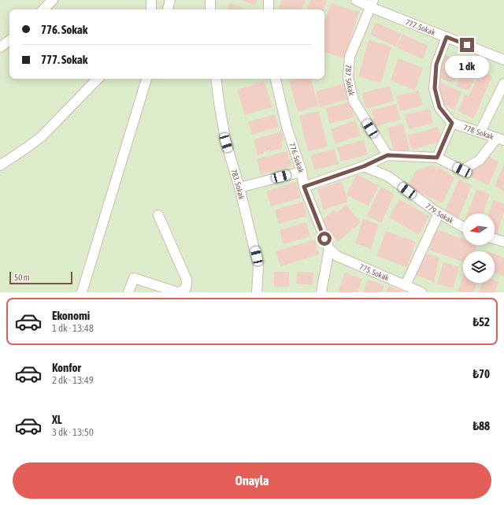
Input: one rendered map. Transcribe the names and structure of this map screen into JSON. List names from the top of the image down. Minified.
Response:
{"streets":{"street":["777. Sokak","787. Sokak","778. Sokak","776. Sokak","783. Sokak","779. Sokak","775. Sokak"]},"crossings":[["777. Sokak","787. Sokak"],["776. Sokak","775. Sokak"]],"scale_bar":"50 m","north":"left","page":{"banner":["776. Sokak","777. Sokak"],"bubble":"1 dk","scale":"50 m","list":[{"name":"Ekonomi","note":"1 dk · 13:48","value":"₺52"},{"name":"Konfor","note":"2 dk · 13:49","value":"₺70"},{"name":"XL","note":"3 dk · 13:50","value":"₺88"}],"buttons":"Onayla"}}
